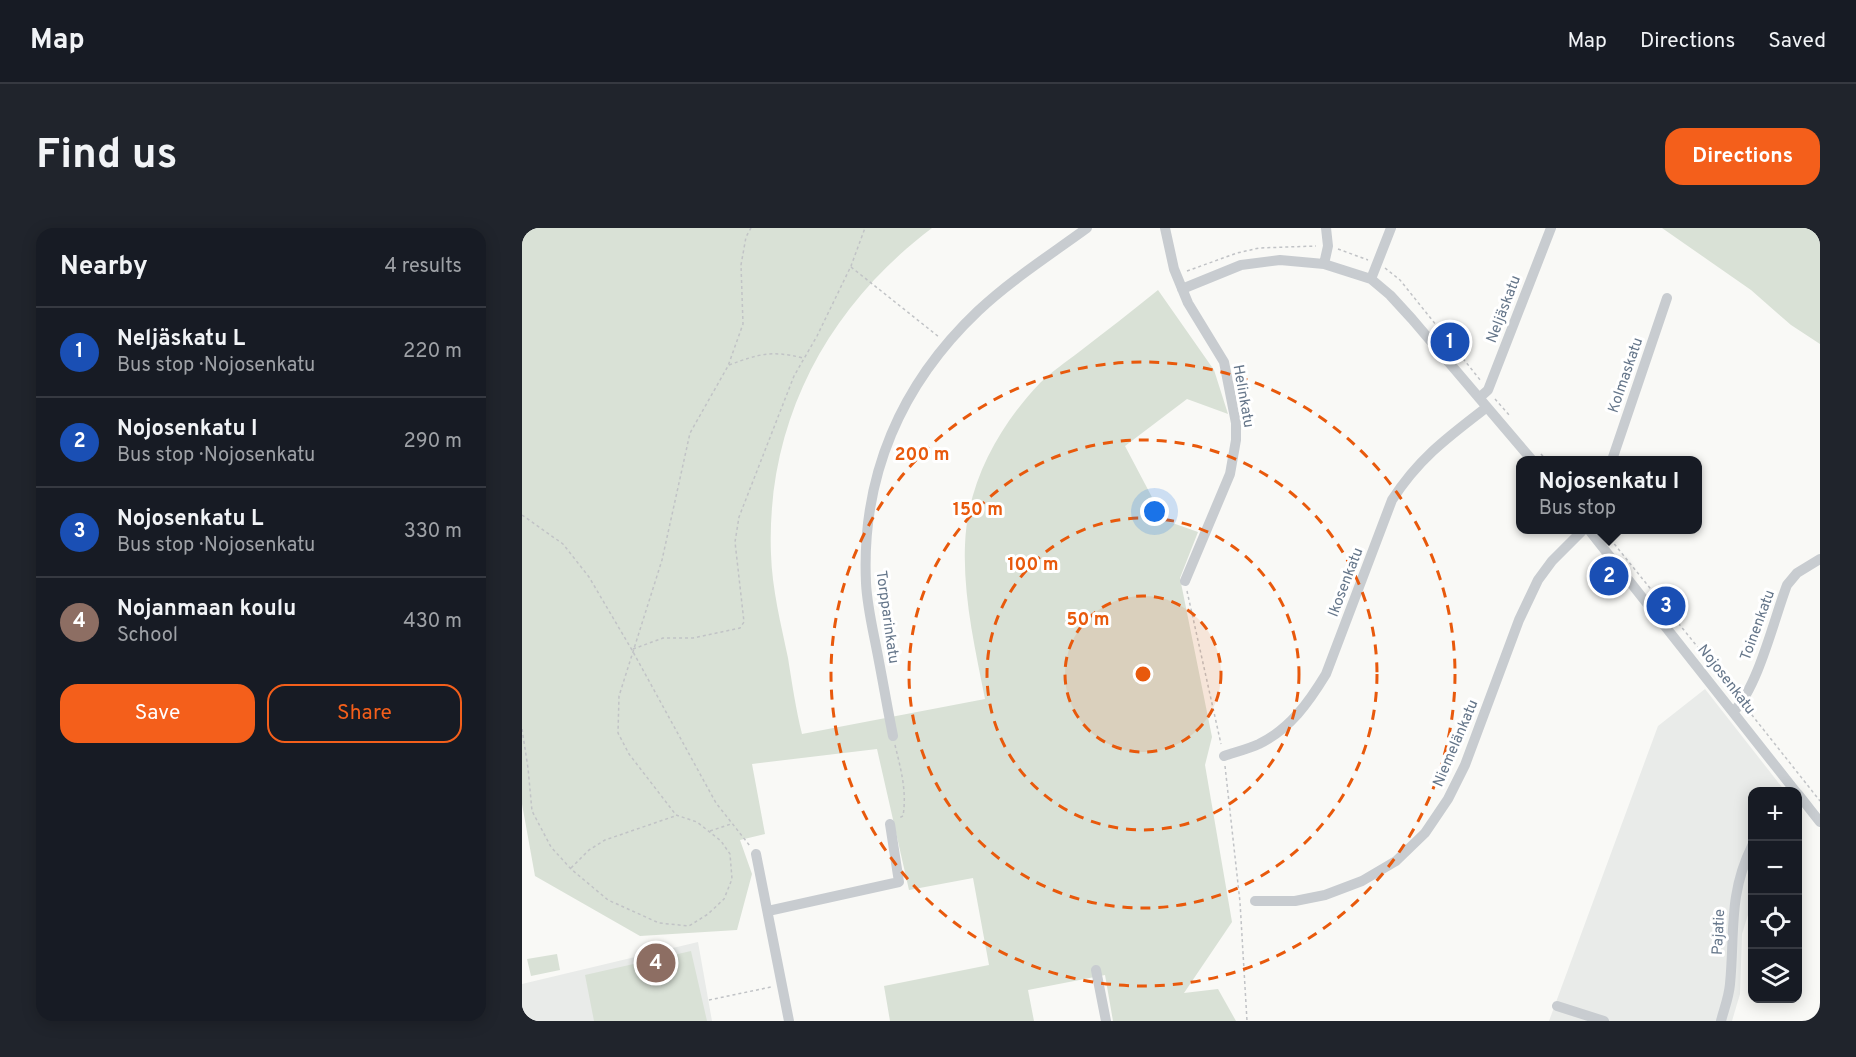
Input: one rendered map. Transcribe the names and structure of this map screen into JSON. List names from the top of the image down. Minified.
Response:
{"streets":{"street":["Neljäskatu","Kolmaskatu","Helinkatu","Ikosenkatu","Torpparinkatu","Toinenkatu","Nojosenkatu","Niemelänkatu","Pajatie"]},"crossings":[["Toinenkatu","Nojosenkatu"]],"page":{"header":"Map","nav":["Map","Directions","Saved"],"buttons":["Directions",["Save","Share"]],"title":"Find us","heading":["Nearby","4 results"],"list":[{"mark":"1","name":"Neljäskatu L","note":"Bus stop · Nojosenkatu","value":"220 m"},{"mark":"2","name":"Nojosenkatu I","note":"Bus stop · Nojosenkatu","value":"290 m"},{"mark":"3","name":"Nojosenkatu L","note":"Bus stop · Nojosenkatu","value":"330 m"},{"mark":"4","name":"Nojanmaan koulu","note":"School","value":"430 m"}],"pins":["1","2","3","4"],"popup":["Nojosenkatu I","Bus stop"],"map_buttons":["+","−"]},"rings":["200 m","150 m","100 m","50 m"]}
